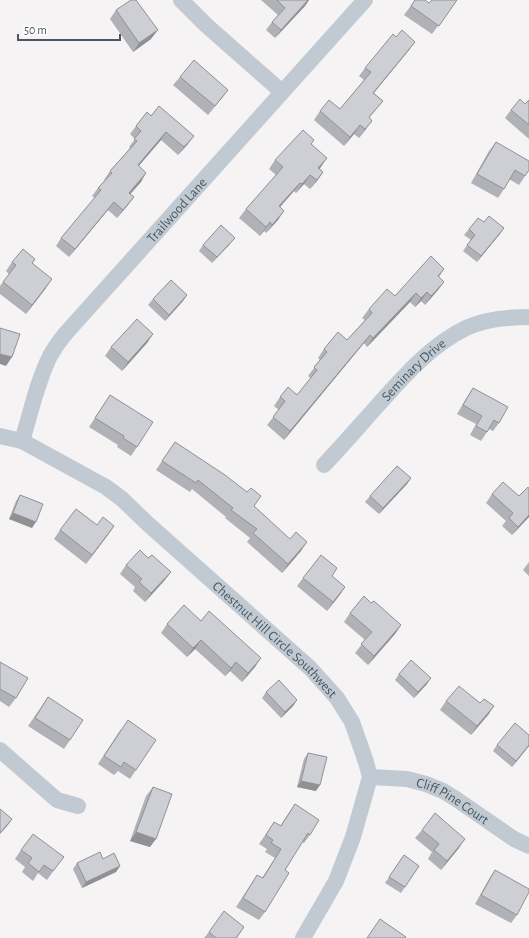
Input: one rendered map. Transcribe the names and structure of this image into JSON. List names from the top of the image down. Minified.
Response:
{"streets":{"street":["Trailwood Lane","Seminary Drive","Chestnut Hill Circle Southwest","Cliff Pine Court"]},"crossings":[["Trailwood Lane","Chestnut Hill Circle Southwest"],["Chestnut Hill Circle Southwest","Cliff Pine Court"]],"scale_bar":"50 m"}
